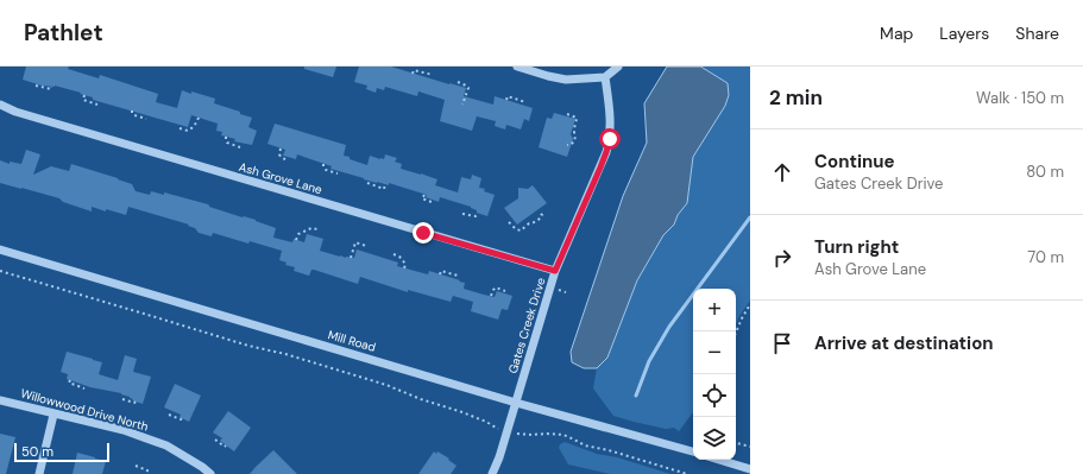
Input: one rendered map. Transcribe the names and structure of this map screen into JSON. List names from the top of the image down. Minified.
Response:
{"streets":{"street":["Ash Grove Lane","Gates Creek Drive","Mill Road","Willowwood Drive North"]},"crossings":[["Ash Grove Lane","Gates Creek Drive"],["Gates Creek Drive","Mill Road"]],"scale_bar":"50 m","page":{"header":"Pathlet","nav":["Map","Layers","Share"],"heading":["2 min","Walk · 150 m"],"list":[["Continue","Gates Creek Drive","80 m"],["Turn right","Ash Grove Lane","70 m"],"Arrive at destination"],"map_buttons":["+","−"],"scale":"50 m"}}
